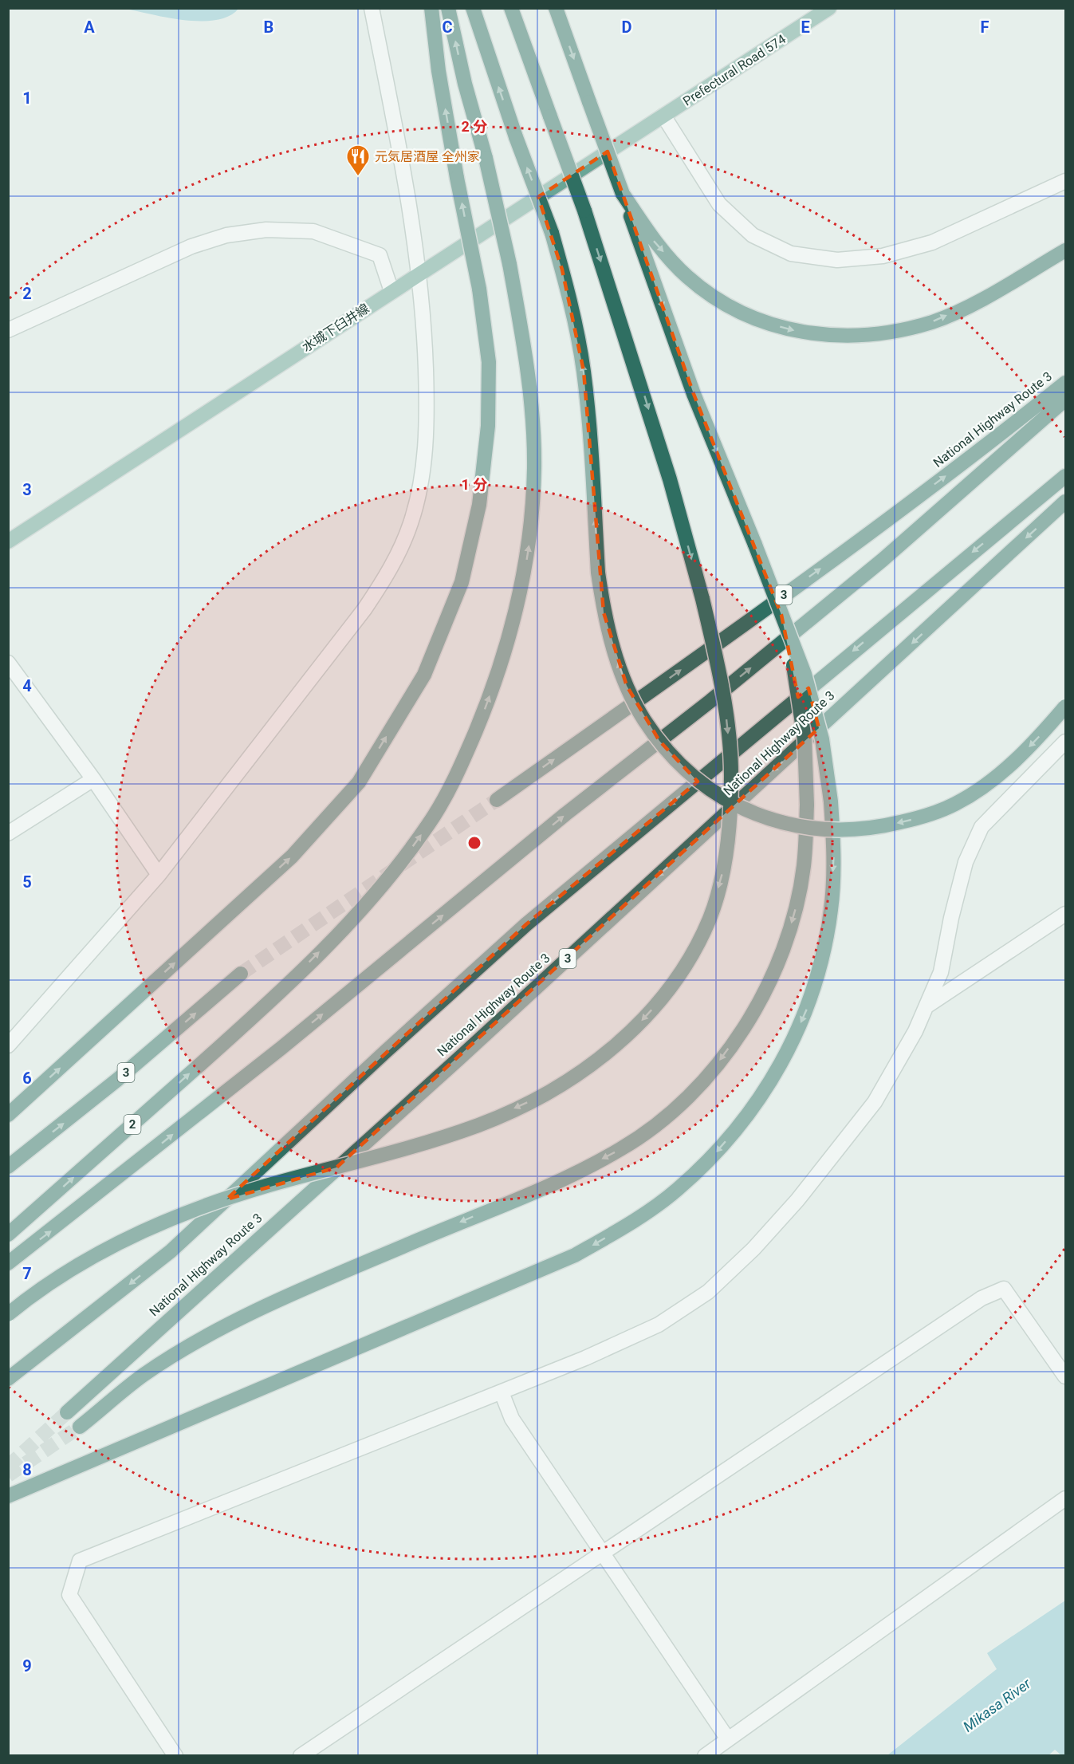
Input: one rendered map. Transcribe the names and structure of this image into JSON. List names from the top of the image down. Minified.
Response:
{"streets":{"highway":["National Highway Route 3","3","2"],"main road":["Prefectural Road 574","水城下臼井線"]},"crossings":[["Prefectural Road 574","水城下臼井線"]],"water":["Mikasa River"],"places":{"restaurant":["元気居酒屋 全州家"]},"grid":{"columns":["A","B","C","D","E","F"],"rows":["1","2","3","4","5","6","7","8","9"]},"rings":["2 分","1 分"]}
